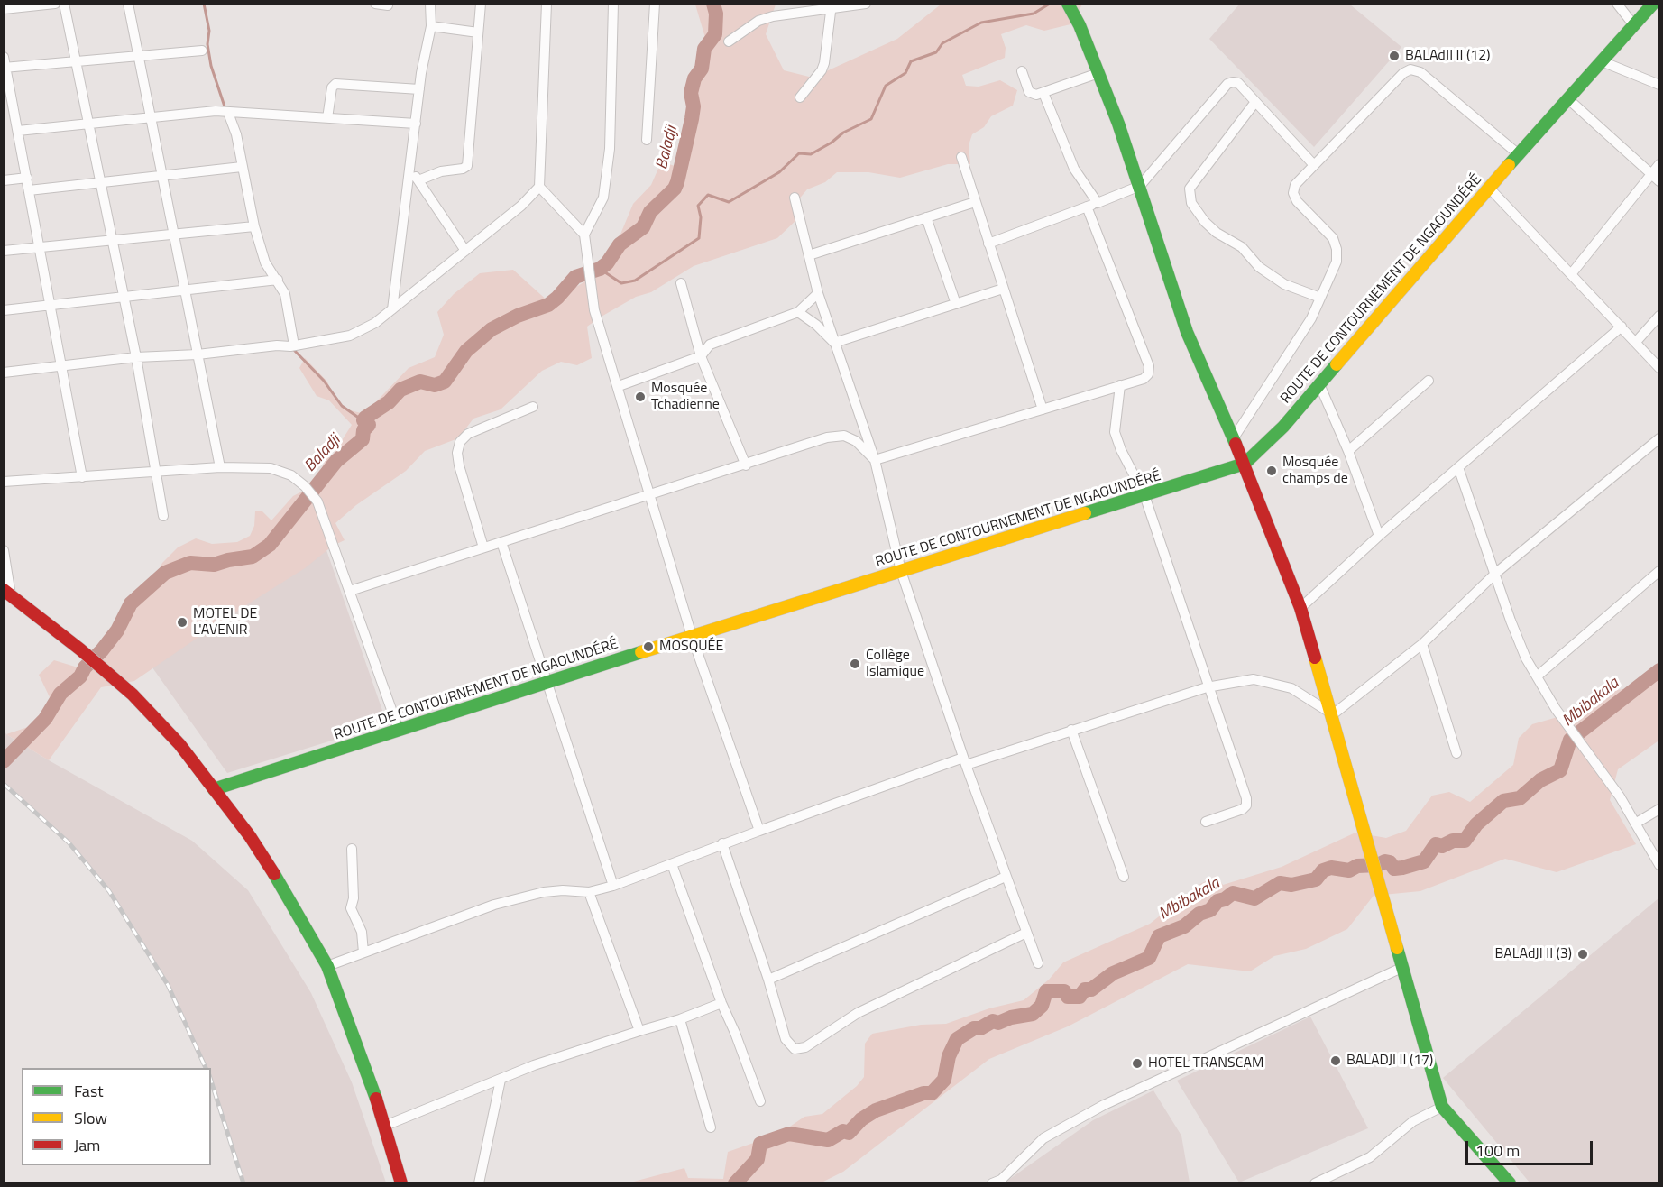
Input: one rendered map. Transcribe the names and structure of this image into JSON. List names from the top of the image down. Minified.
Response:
{"streets":{"street":["ROUTE DE CONTOURNEMENT DE NGAOUNDÉRÉ"]},"water":["Baladji","Mbibakala"],"places":["BALAdJI II (12)","Mosquée Tchadienne","Mosquée champs de","MOTEL DE L'AVENIR","MOSQUÉE","Collège Islamique","BALAdJI II (3)","BALADJI II (17)","HOTEL TRANSCAM"],"legend":["Fast","Slow","Jam"],"scale_bar":"100 m"}
